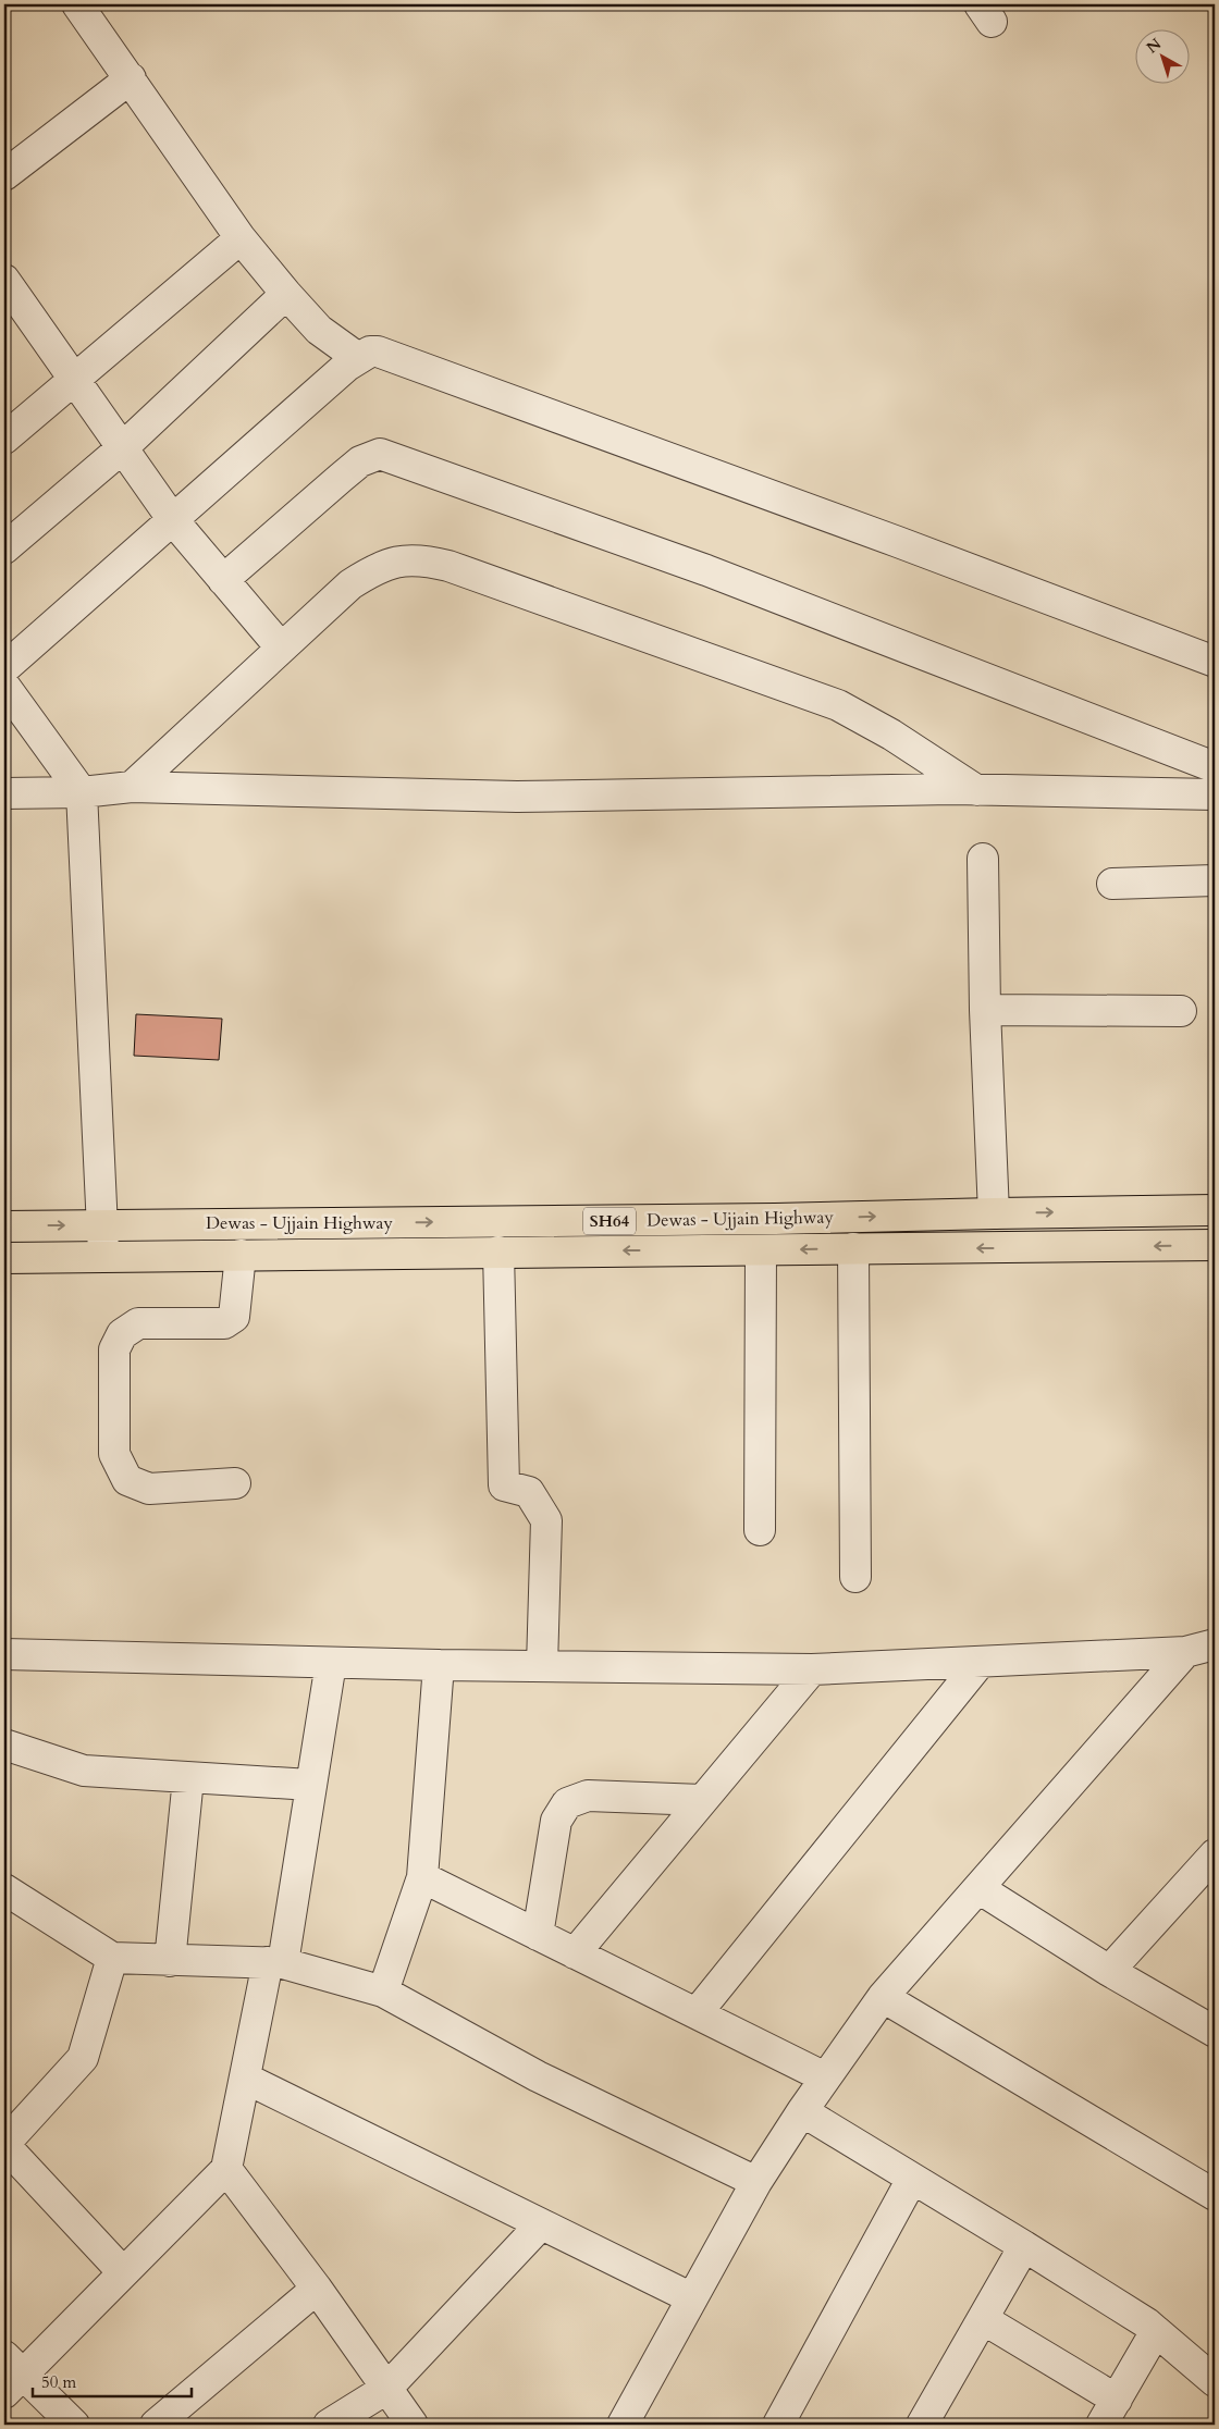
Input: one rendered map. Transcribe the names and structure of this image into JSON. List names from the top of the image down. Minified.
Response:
{"streets":{"main road":["Dewas - Ujjain Highway","SH64"]},"scale_bar":"50 m","north":"top left"}
